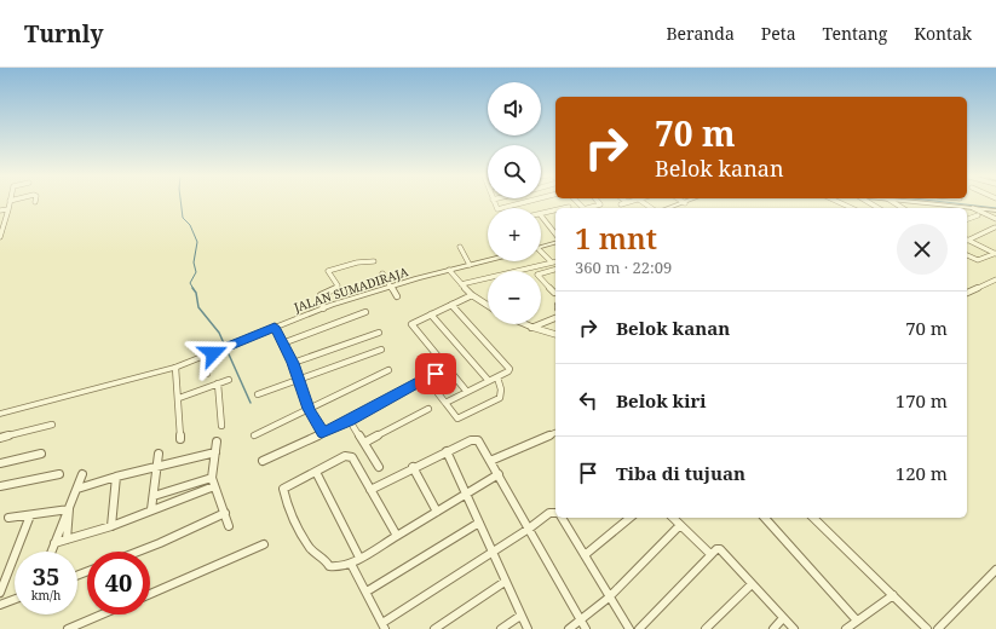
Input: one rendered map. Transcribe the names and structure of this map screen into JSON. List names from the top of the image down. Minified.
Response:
{"streets":{"street":["JALAN SUMADIRAJA"]},"page":{"header":"Turnly","nav":["Beranda","Peta","Tentang","Kontak"],"map_buttons":["+","−"],"turn":["70 m","Belok kanan"],"heading":["1 mnt","360 m · 22:09"],"list":[{"name":"Belok kanan","value":"70 m"},{"name":"Belok kiri","value":"170 m"},{"name":"Tiba di tujuan","value":"120 m"}],"speed":"35 km/h","limit":"40"}}
